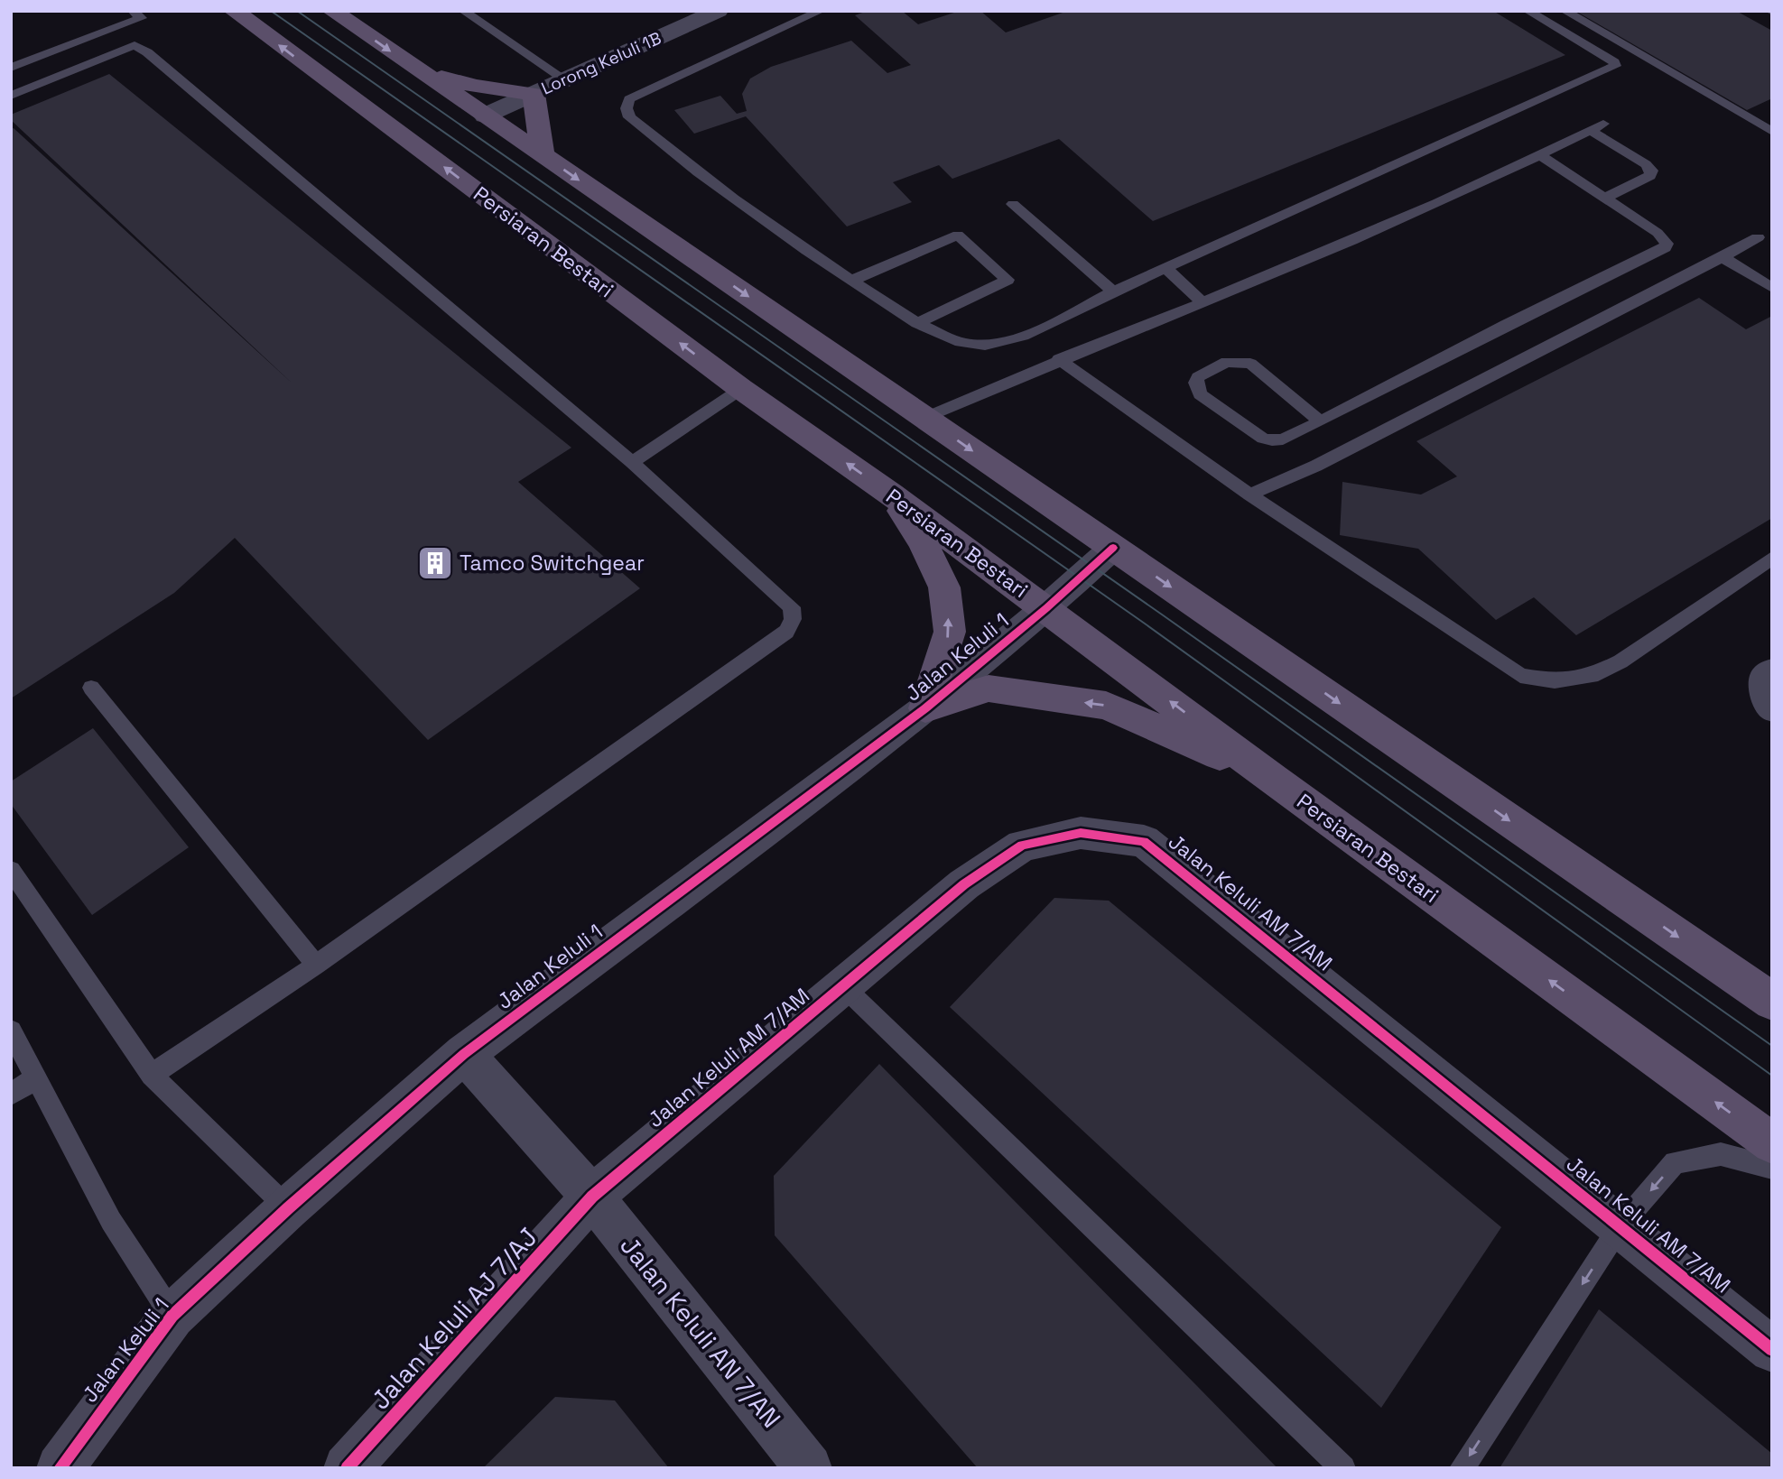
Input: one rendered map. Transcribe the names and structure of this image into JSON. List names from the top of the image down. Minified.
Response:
{"streets":{"main road":["Persiaran Bestari"],"street":["Lorong Keluli 1B","Jalan Keluli 1","Jalan Keluli AM 7/AM","Jalan Keluli AJ 7/AJ","Jalan Keluli AN 7/AN"]},"crossings":[["Persiaran Bestari","Jalan Keluli 1"],["Jalan Keluli 1","Jalan Keluli AN 7/AN"],["Jalan Keluli AM 7/AM","Jalan Keluli AJ 7/AJ"],["Jalan Keluli AM 7/AM","Jalan Keluli AN 7/AN"],["Jalan Keluli AJ 7/AJ","Jalan Keluli AN 7/AN"]],"places":{"building":["Tamco Switchgear"]}}
